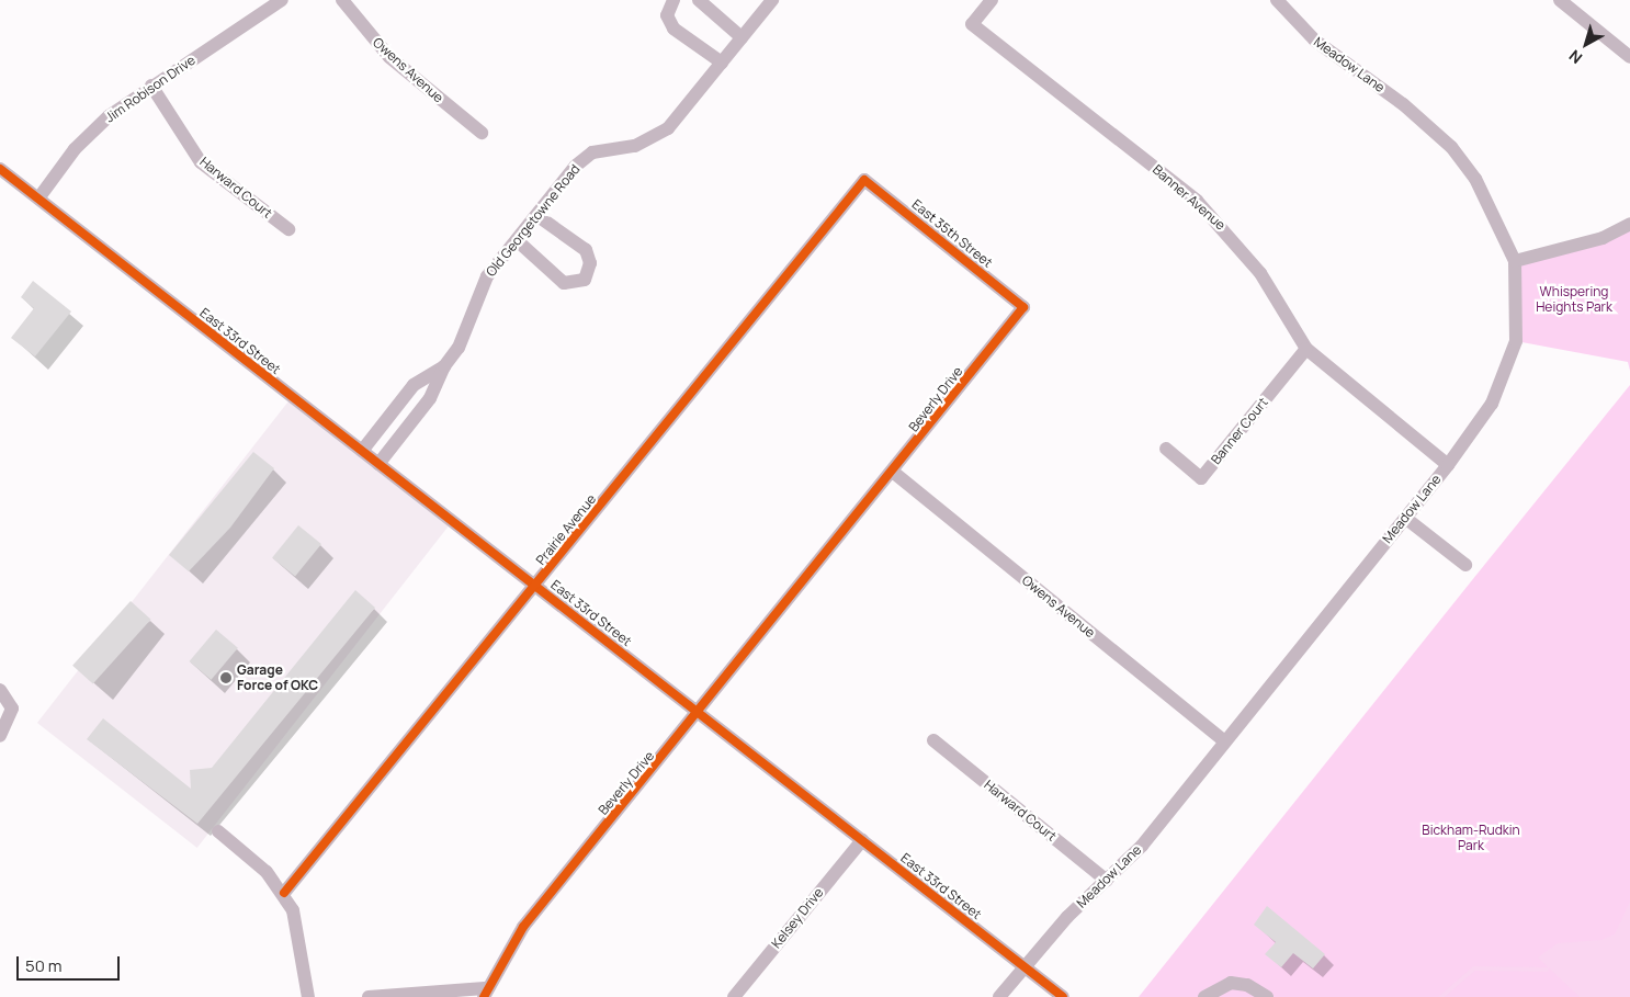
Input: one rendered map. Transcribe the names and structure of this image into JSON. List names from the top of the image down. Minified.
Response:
{"streets":{"street":["Meadow Lane","Owens Avenue","Jim Robison Drive","Harward Court","Banner Avenue","Old Georgetowne Road","East 35th Street","East 33rd Street","Beverly Drive","Banner Court","Prairie Avenue","Kelsey Drive"]},"crossings":[["Meadow Lane","Owens Avenue"],["Meadow Lane","Harward Court"],["Meadow Lane","Banner Avenue"],["Meadow Lane","East 33rd Street"],["Owens Avenue","Beverly Drive"],["Jim Robison Drive","Harward Court"],["Jim Robison Drive","East 33rd Street"],["Banner Avenue","Banner Court"],["Old Georgetowne Road","East 33rd Street"],["East 35th Street","Beverly Drive"],["East 35th Street","Prairie Avenue"],["East 33rd Street","Beverly Drive"],["East 33rd Street","Prairie Avenue"],["East 33rd Street","Kelsey Drive"]],"parks":["Whispering Heights Park","Bickham-Rudkin Park"],"places":["Garage Force of OKC"],"scale_bar":"50 m","north":"bottom left"}
